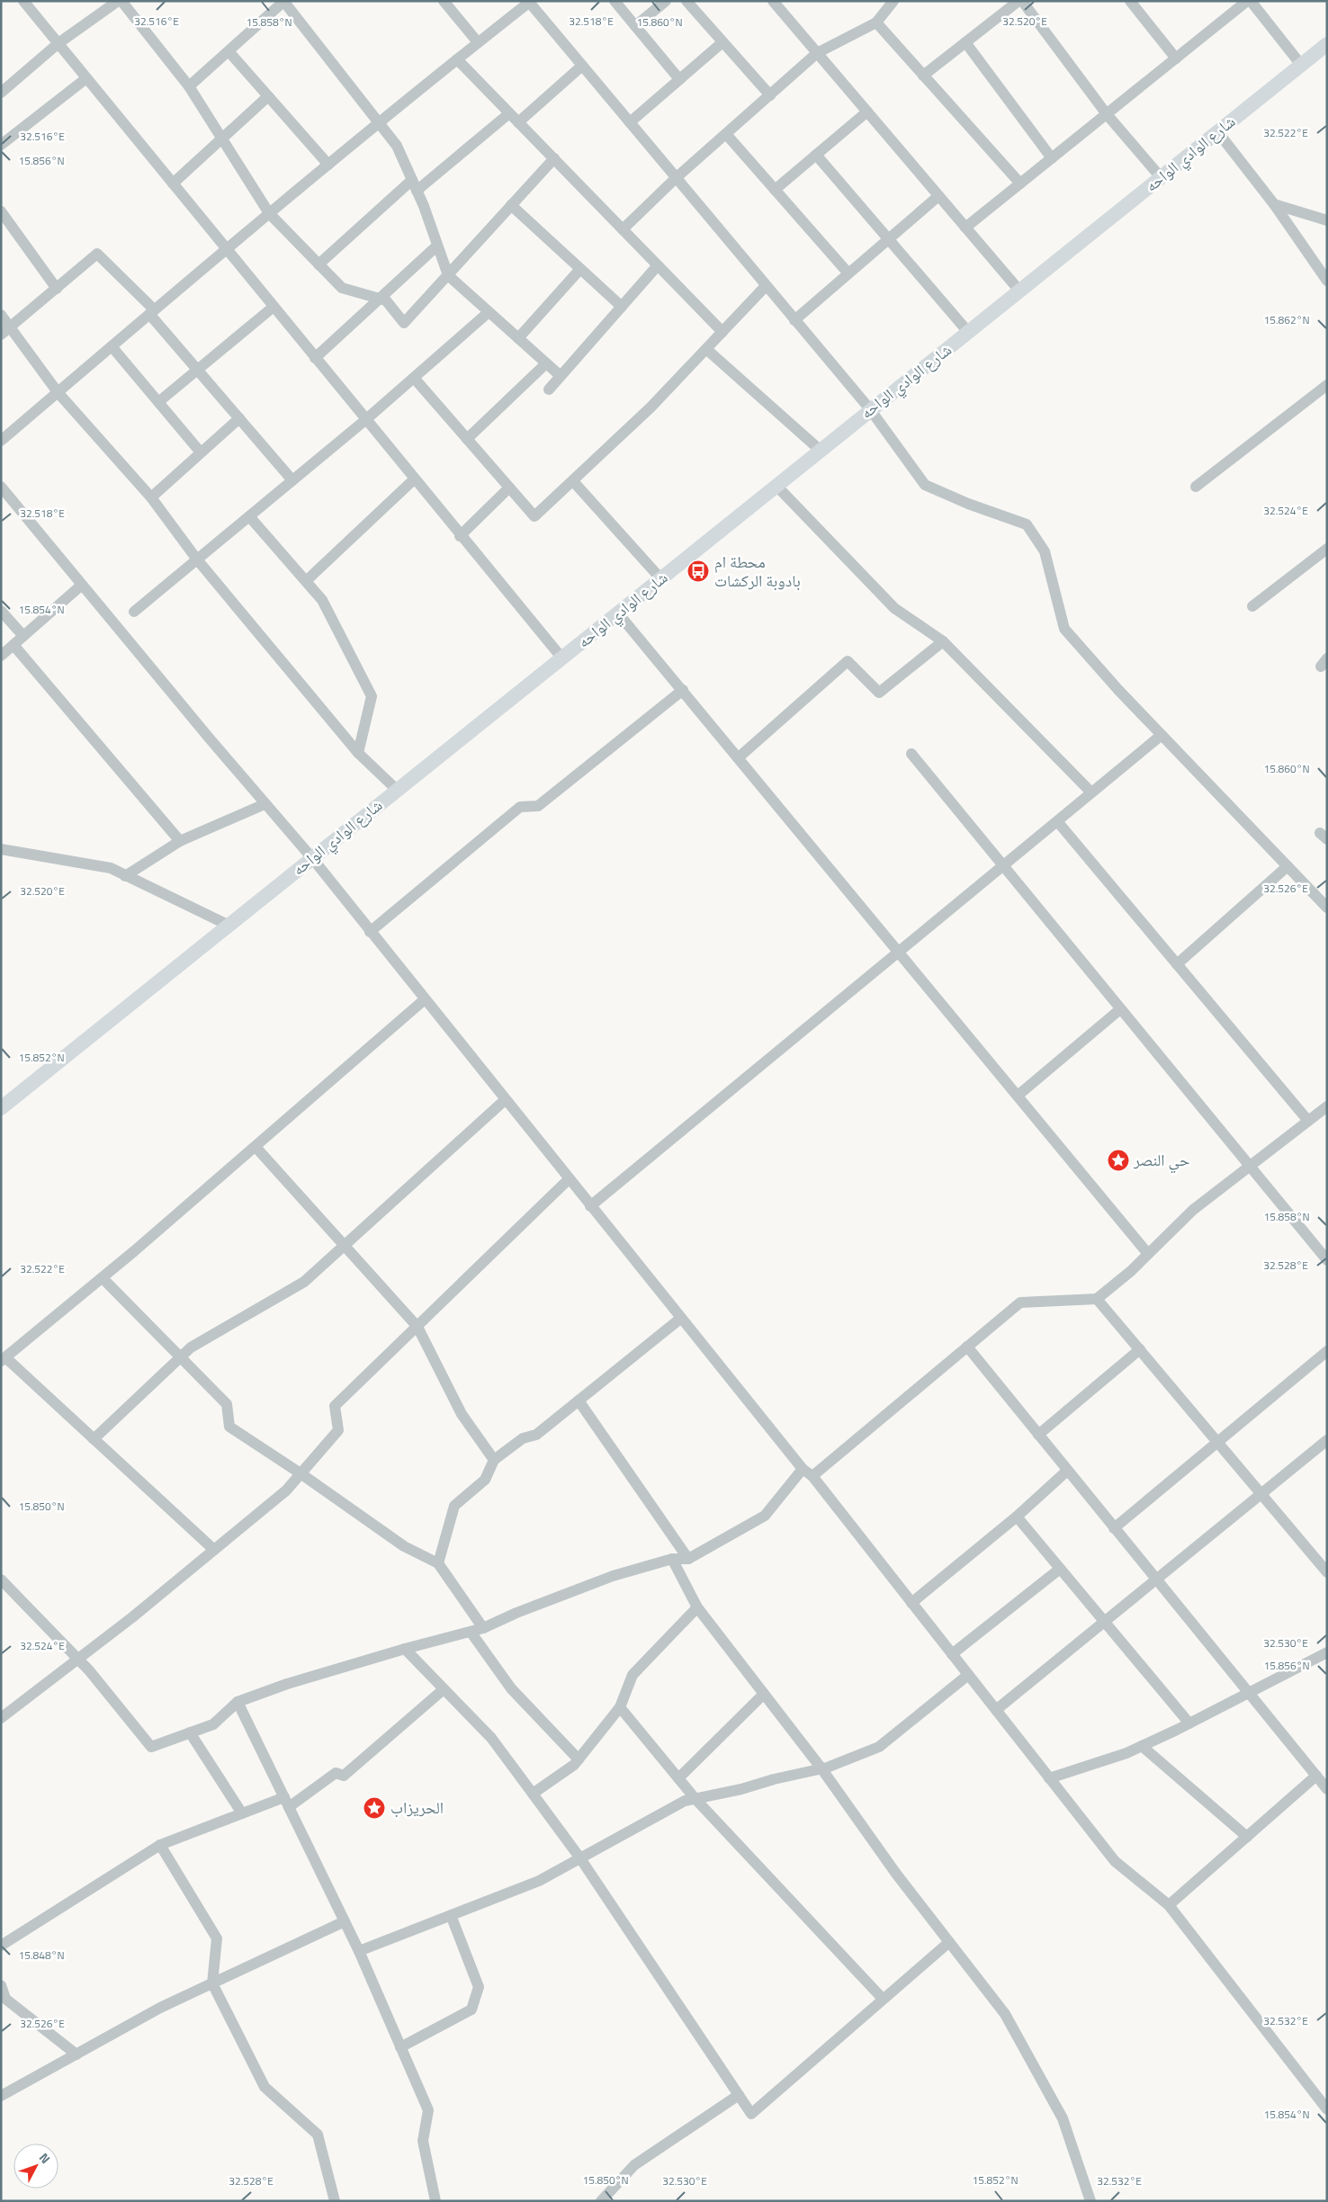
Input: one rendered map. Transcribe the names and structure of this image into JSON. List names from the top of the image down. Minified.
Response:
{"streets":{"main road":["شارع الوادي الواحه"]},"places":{"bus stop":["محطة ام بادوبة الركشات"],"place":["حي النصر","الحريزاب"]},"north":"top right","coordinates":["32.516°E","32.518°E","32.520°E","15.858°N","15.860°N","32.522°E","15.856°N","15.862°N","32.524°E","15.854°N","32.526°E","15.852°N","32.528°E","15.850°N","32.530°E","15.848°N","32.532°E"]}
